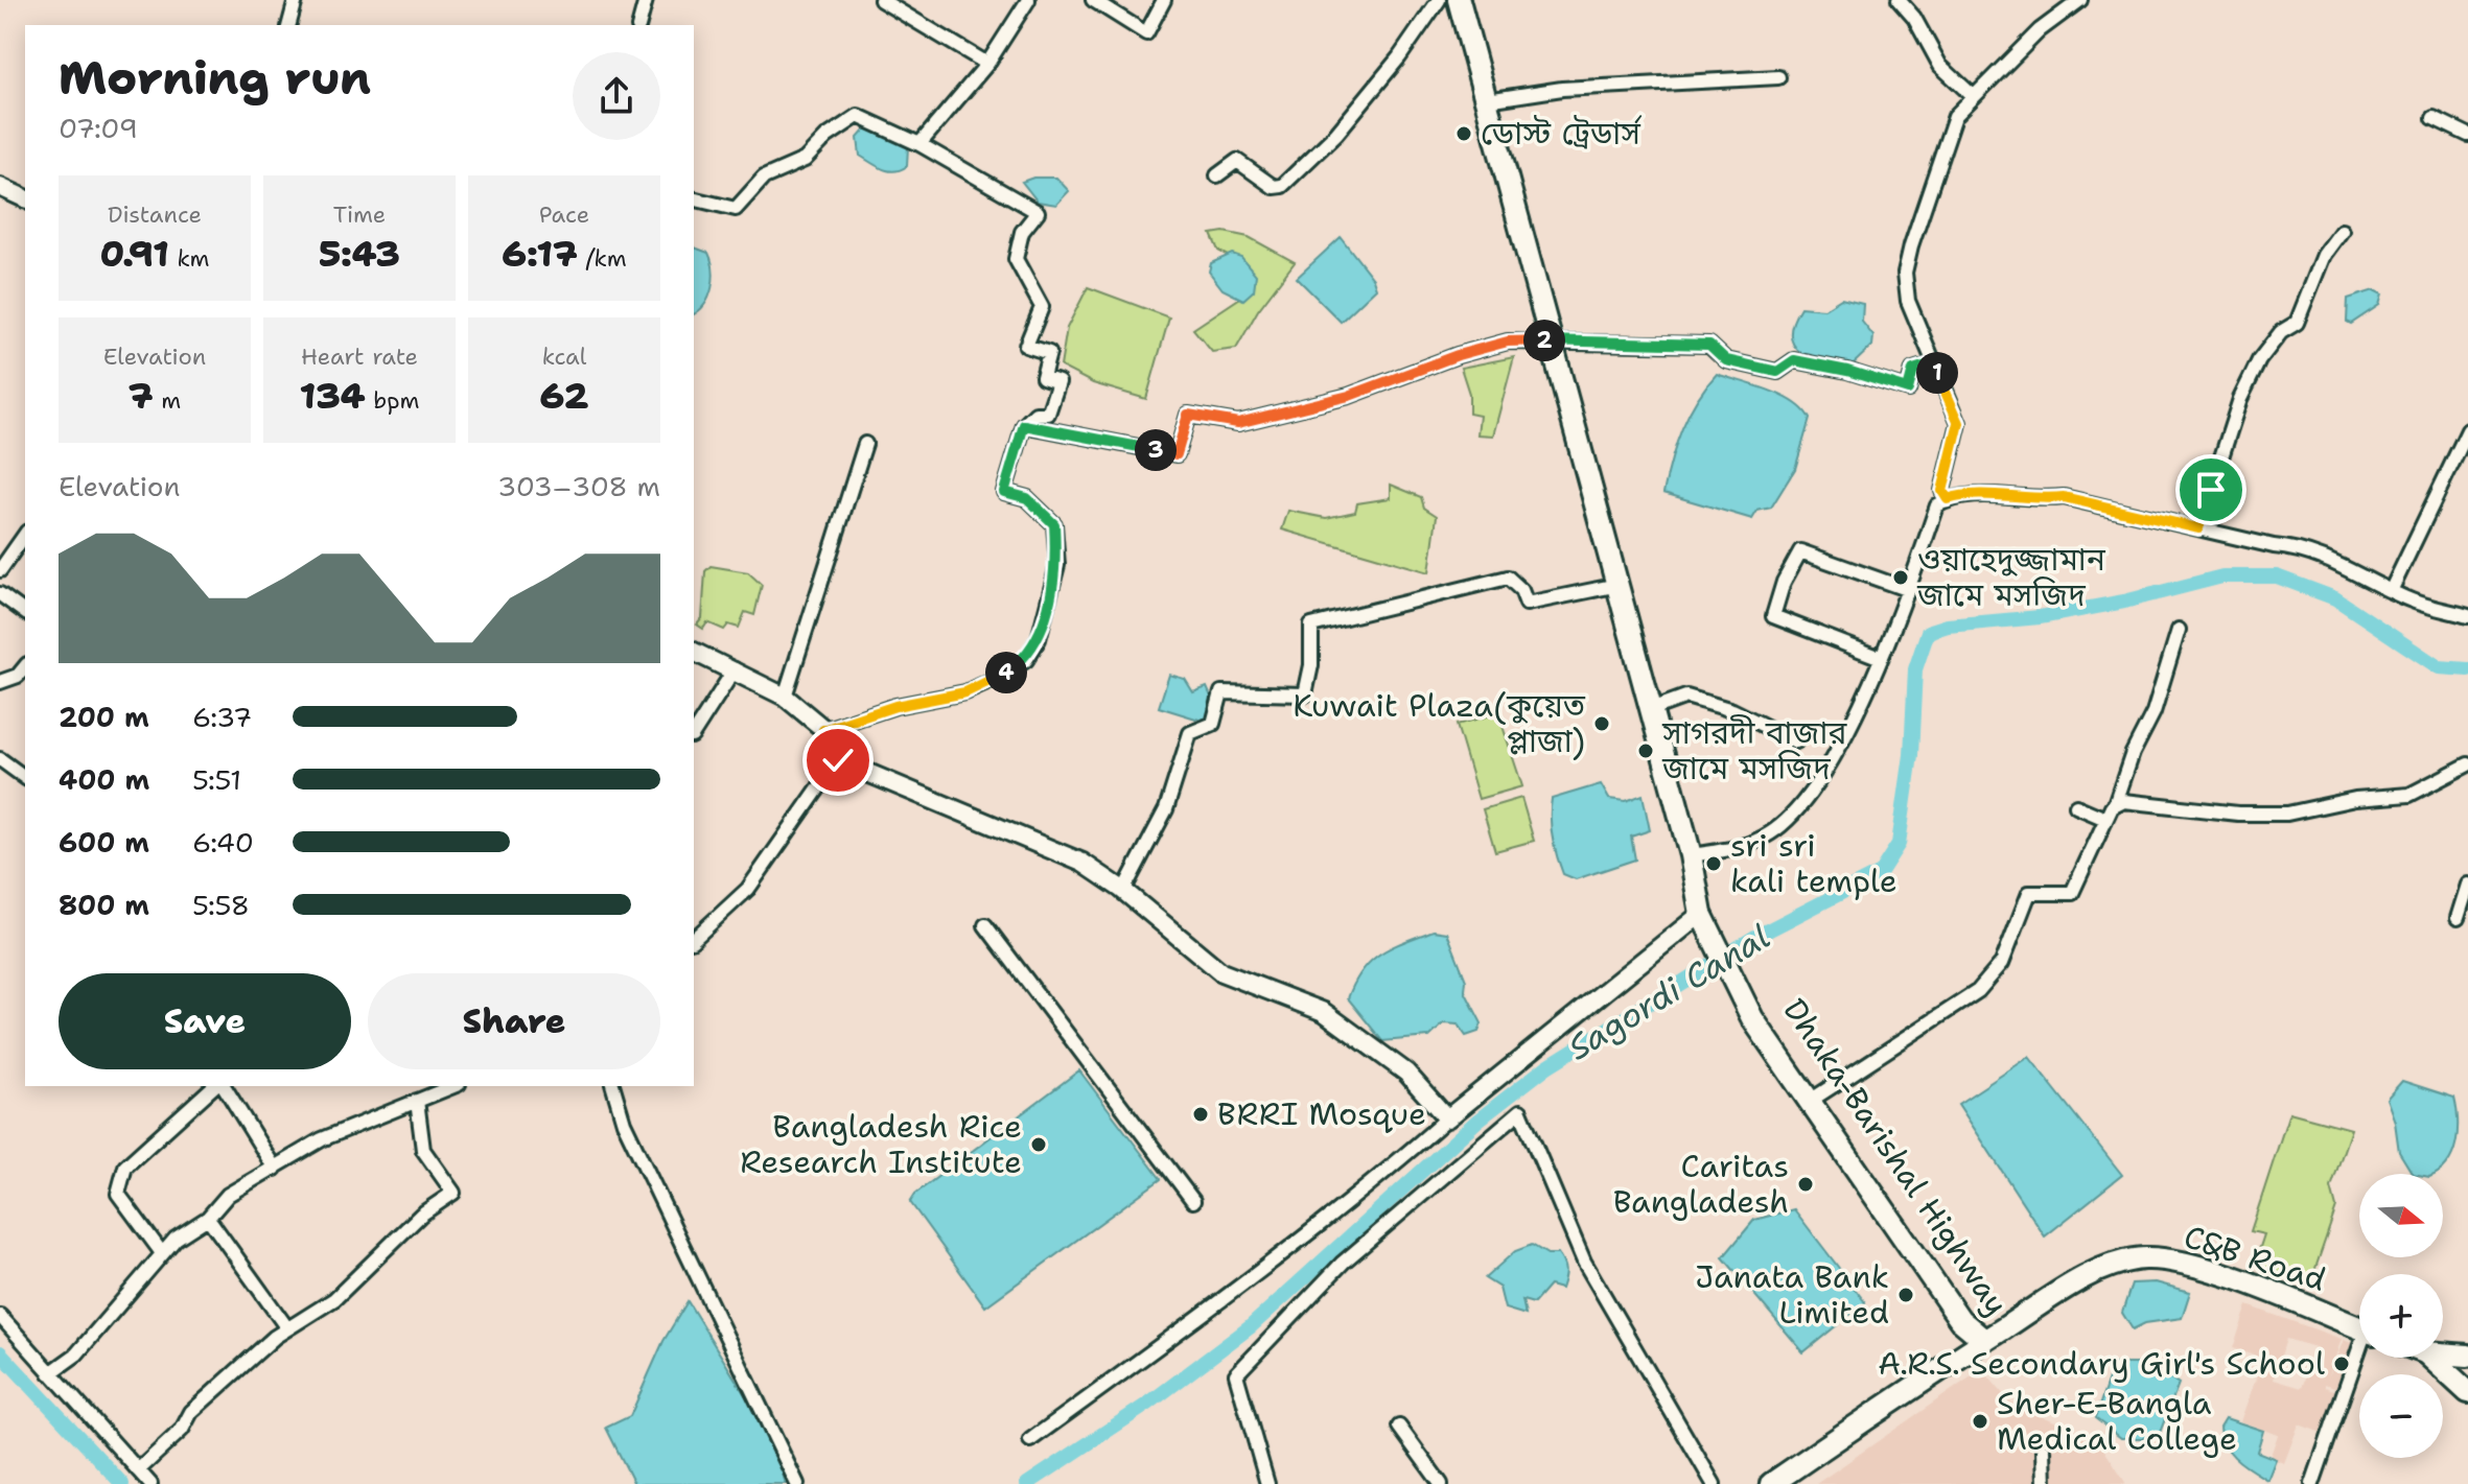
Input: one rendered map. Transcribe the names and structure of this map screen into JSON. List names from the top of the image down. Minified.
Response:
{"streets":{"main road":["Dhaka-Barishal Highway","C&B Road"]},"crossings":[["Dhaka-Barishal Highway","C&B Road"]],"water":["Sagordi Canal"],"places":["ডোস্ট ট্রেডার্স","ওয়াহেদুজ্জামান জামে মসজিদ","Kuwait Plaza(কুয়েত প্লাজা)","সাগরদী বাজার জামে মসজিদ","sri sri kali temple","BRRI Mosque","Bangladesh Rice Research Institute","Caritas Bangladesh","Janata Bank Limited","A.R.S. Secondary Girl's School","Sher-E-Bangla Medical College"],"north":"right","page":{"heading":["Morning run","07:09"],"stats":[["Distance","0.91 km"],["Time","5:43"],["Pace","6:17 /km"],["Elevation","7 m"],["Heart rate","134 bpm"],["kcal","62"]],"pins":["2","1","3","4"],"chart":["Elevation","303–308 m"],"list":[{"name":"200 m","note":"6:37"},{"name":"400 m","note":"5:51"},{"name":"600 m","note":"6:40"},{"name":"800 m","note":"5:58"}],"buttons":["Save","Share"],"map_buttons":["+","−"]}}
